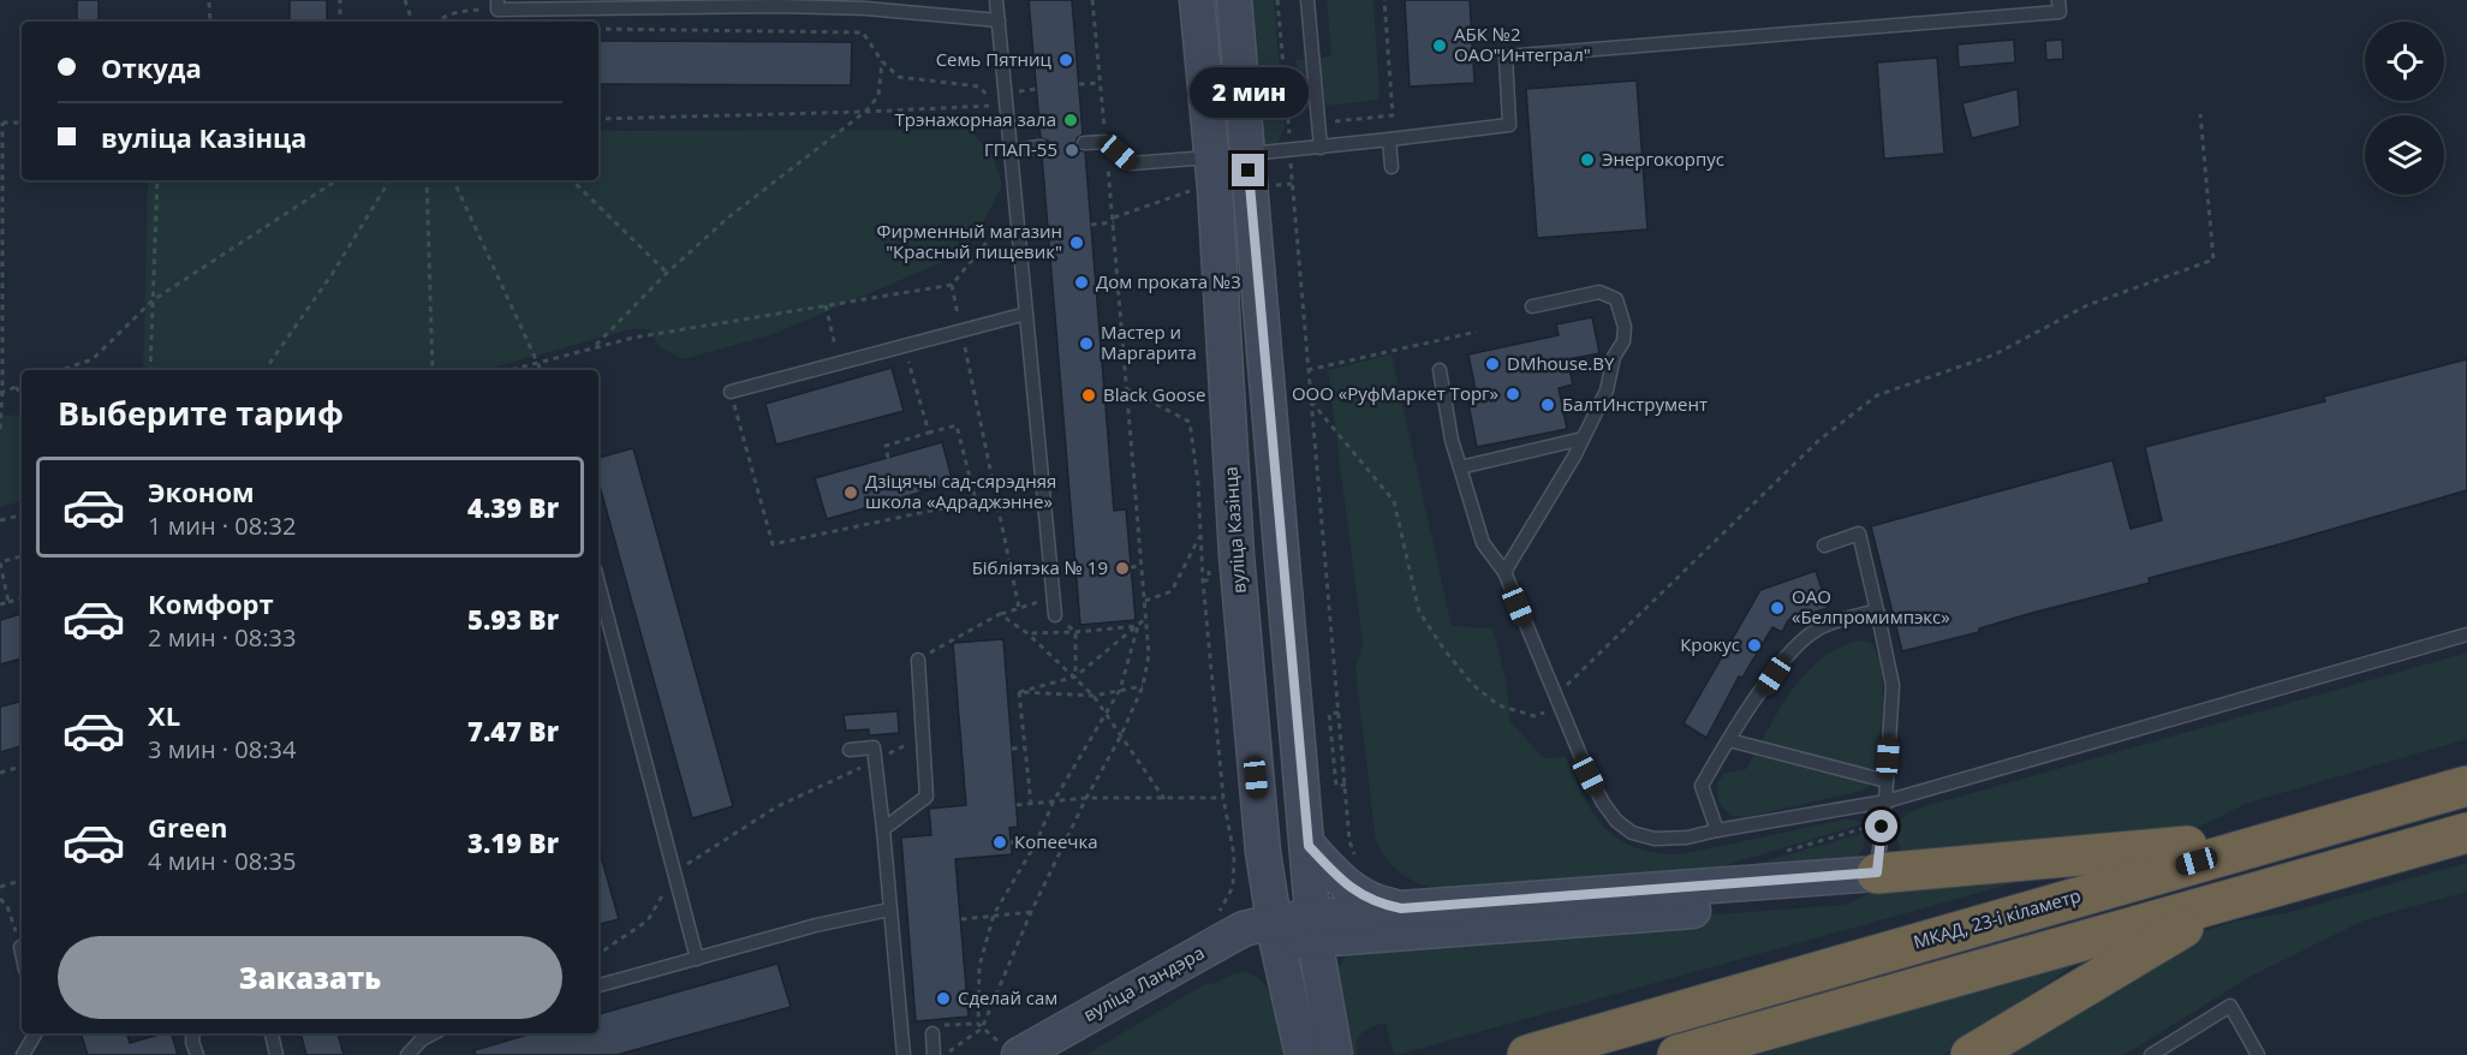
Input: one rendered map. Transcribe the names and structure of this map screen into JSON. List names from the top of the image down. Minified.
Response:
{"streets":{"highway":["МКАД, 23-і кіламетр"],"main road":["вуліца Казінца","вуліца Ландэра"]},"crossings":[["вуліца Казінца","вуліца Ландэра"]],"places":["АБК №2 ОАО\"Интеграл\"","Семь Пятниц","Трэнажорная зала","ГПАП-55","Энергокорпус","Фирменный магазин \"Красный пищевик\"","Дом проката №3","Мастер и Маргарита","DMhouse.BY","ООО «РуфМаркет Торг»","Black Goose","БалтИнструмент","Дзіцячы сад-сярэдняя школа «Адраджэнне»","Бібліятэка № 19","ОАО «Белпромимпэкс»","Крокус","Копеечка","Сделай сам"],"page":{"banner":["Откуда","вуліца Казінца"],"bubble":"2 мин","heading":"Выберите тариф","list":[{"name":"Эконом","note":"1 мин · 08:32","value":"4.39 Br"},{"name":"Комфорт","note":"2 мин · 08:33","value":"5.93 Br"},{"name":"XL","note":"3 мин · 08:34","value":"7.47 Br"},{"name":"Green","note":"4 мин · 08:35","value":"3.19 Br"}],"buttons":"Заказать"}}
